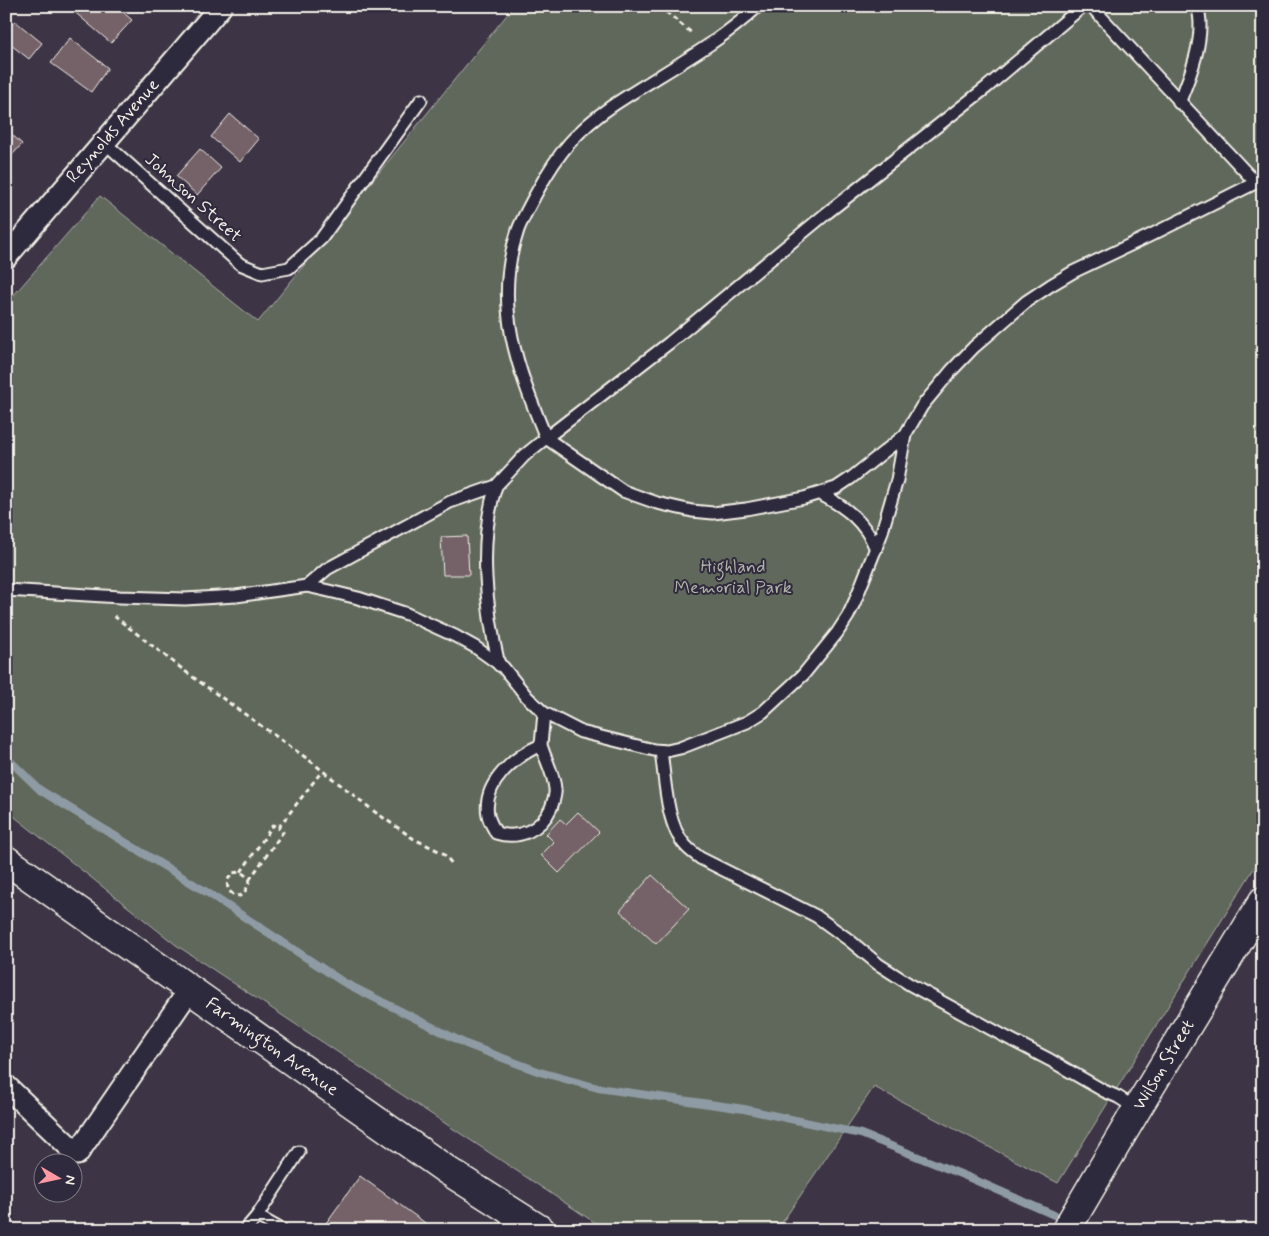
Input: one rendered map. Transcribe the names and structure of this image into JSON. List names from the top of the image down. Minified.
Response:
{"streets":{"street":["Reynolds Avenue","Farmington Avenue","Wilson Street"],"lane":["Johnson Street"]},"crossings":[["Reynolds Avenue","Johnson Street"]],"parks":["Highland Memorial Park"],"north":"right"}
